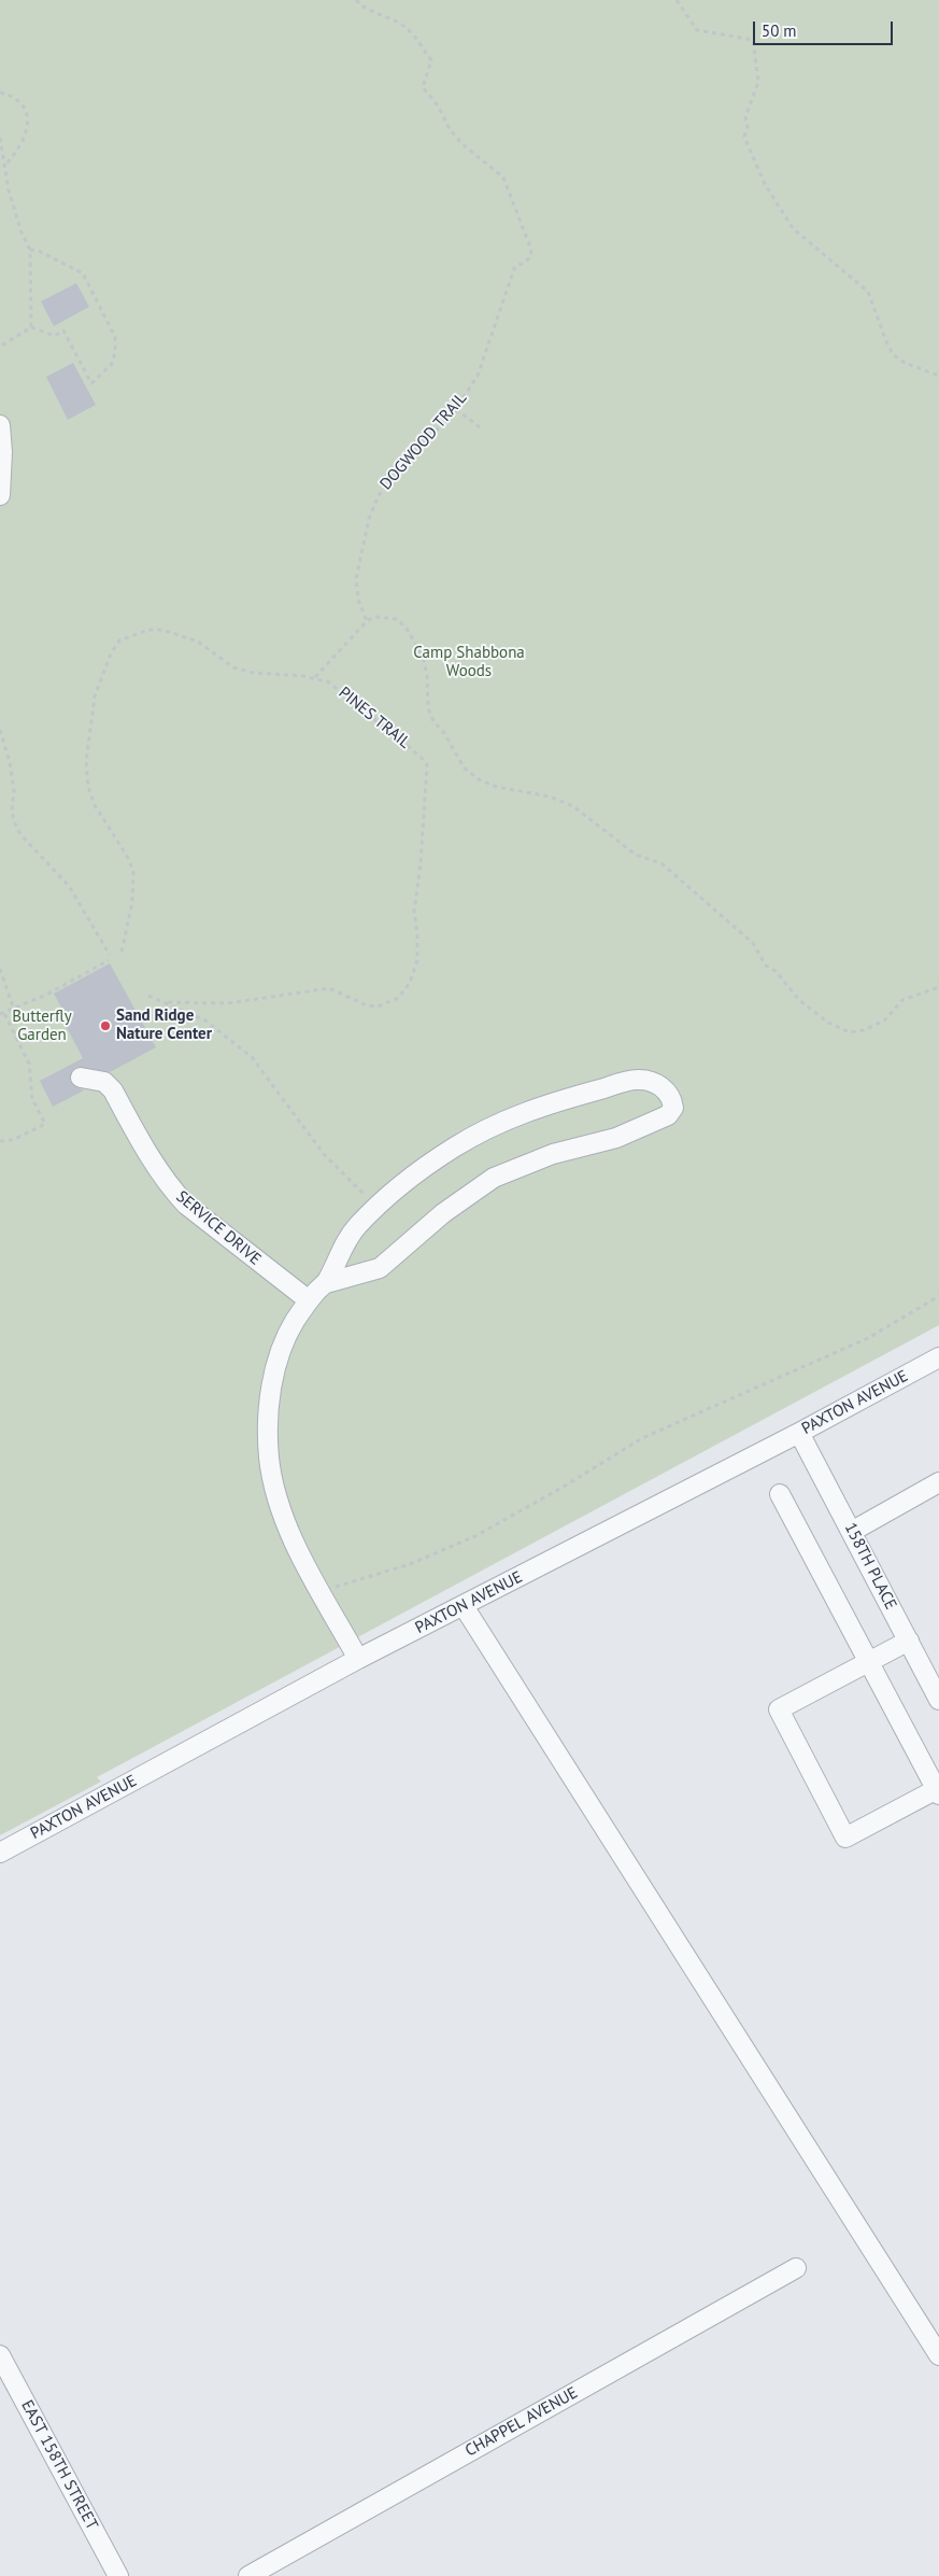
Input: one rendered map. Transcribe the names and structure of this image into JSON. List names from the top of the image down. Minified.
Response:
{"streets":{"street":["SERVICE DRIVE","PAXTON AVENUE","158TH PLACE","CHAPPEL AVENUE","EAST 158TH STREET"],"path":["DOGWOOD TRAIL","PINES TRAIL"]},"crossings":[["PAXTON AVENUE","158TH PLACE"]],"parks":["Camp Shabbona Woods","Butterfly Garden"],"places":["Sand Ridge Nature Center"],"scale_bar":"50 m"}
